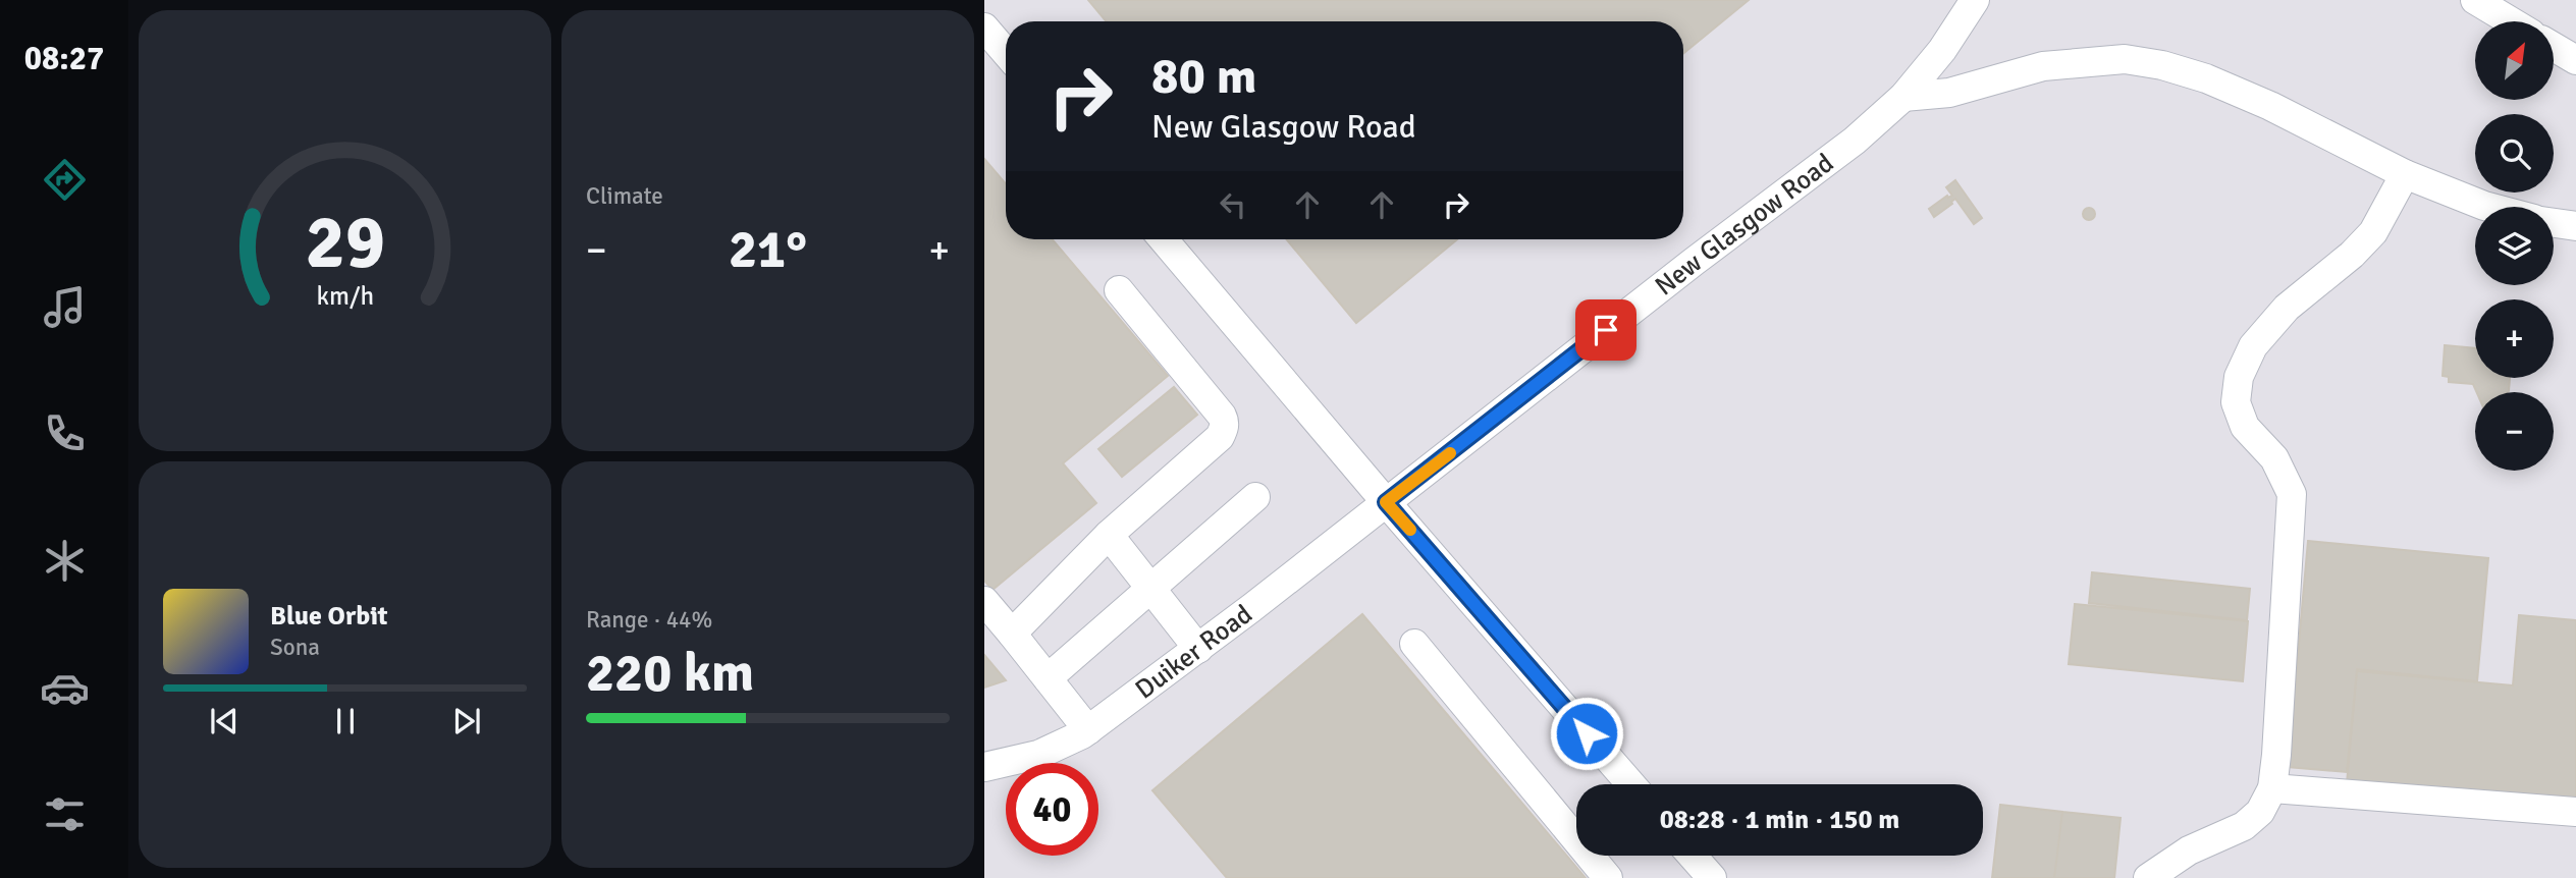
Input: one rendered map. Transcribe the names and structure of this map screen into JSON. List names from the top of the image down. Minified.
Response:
{"streets":{"street":["New Glasgow Road","Duiker Road"]},"crossings":[["New Glasgow Road","Duiker Road"]],"north":"top right","page":{"tabs":"08:27","tile":["Climate",["Range · 44%","220 km"]],"map_buttons":["+","−"],"turn":["80 m","New Glasgow Road"],"heat":["−","21°","+"],"song":["Blue Orbit","Sona"],"limit":"40","trip":"08:28 · 1 min · 150 m","gauge":["29","km/h"]}}
